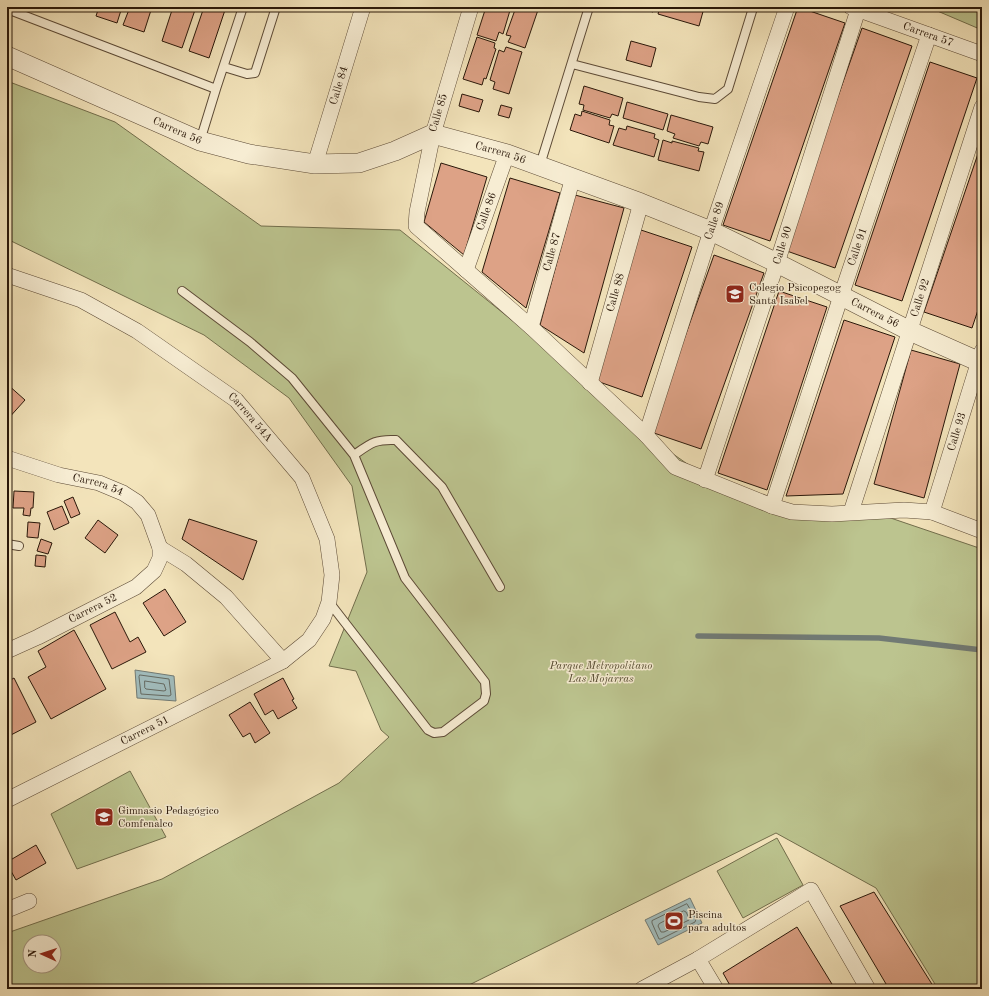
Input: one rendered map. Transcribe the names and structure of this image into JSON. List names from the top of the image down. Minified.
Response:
{"streets":{"street":["Carrera 57","Calle 84","Calle 85","Carrera 56","Calle 86","Calle 89","Calle 90","Calle 91","Calle 87","Calle 88","Calle 92","Carrera 54A","Calle 93","Carrera 54","Carrera 52","Carrera 51"]},"crossings":[["Carrera 57","Calle 90"],["Carrera 57","Calle 91"],["Calle 84","Carrera 56"],["Calle 85","Carrera 56"],["Calle 85","Calle 86"],["Carrera 56","Calle 86"],["Carrera 56","Calle 89"],["Carrera 56","Calle 90"],["Carrera 56","Calle 91"],["Carrera 56","Calle 87"],["Carrera 56","Calle 88"],["Carrera 56","Calle 92"],["Carrera 56","Calle 93"],["Carrera 54A","Carrera 51"],["Carrera 54","Carrera 52"]],"parks":["Parque Metropolitano Las Mojarras"],"places":{"school or university":["Colegio Psicopegog Santa Isabel","Gimnasio Pedagógico Comfenalco"],"sports":["Piscina para adultos"]},"north":"left"}
